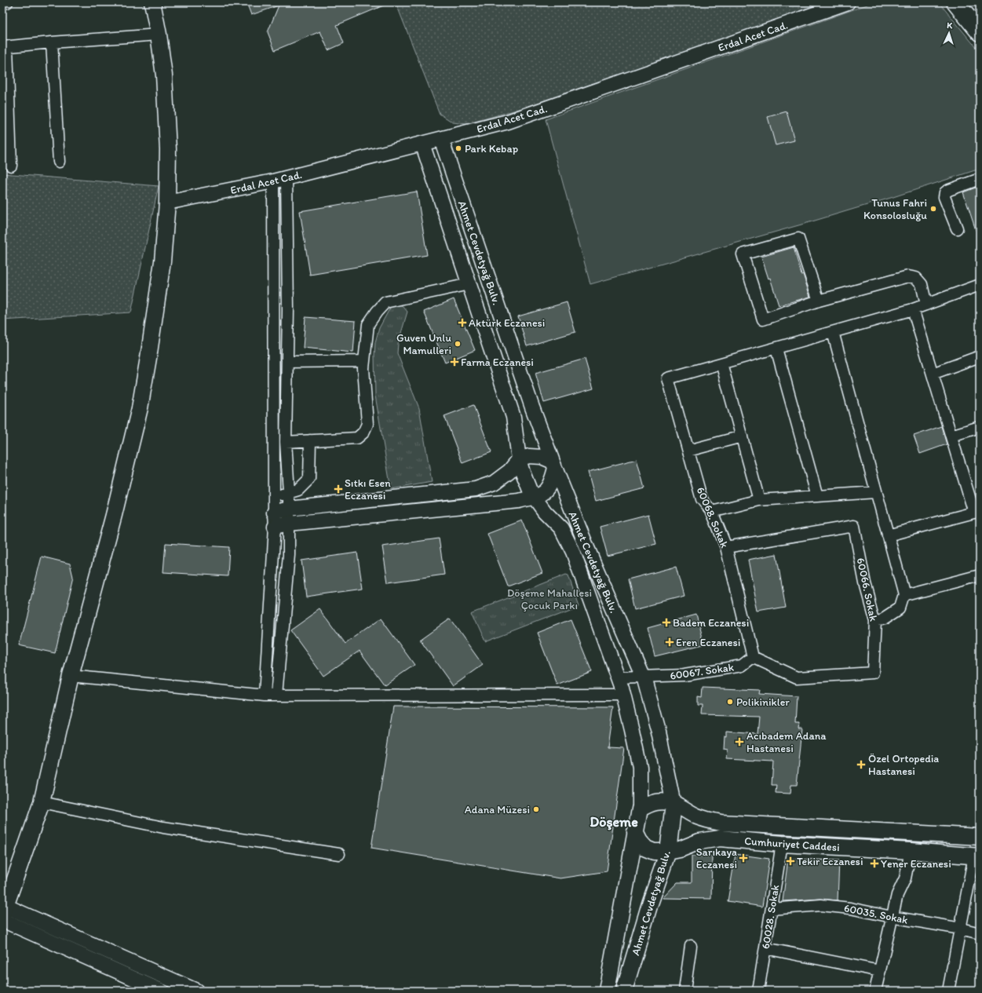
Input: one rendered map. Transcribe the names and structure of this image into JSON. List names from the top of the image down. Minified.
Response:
{"streets":{"main road":["Ahmet Cevdetyağ Bulv.","Cumhuriyet Caddesi"],"street":["Erdal Acet Cad.","60068. Sokak","60066. Sokak","60067. Sokak","60035. Sokak","60028. Sokak"]},"crossings":[["Erdal Acet Cad.","Ahmet Cevdetyağ Bulv."],["Ahmet Cevdetyağ Bulv.","60067. Sokak"],["Ahmet Cevdetyağ Bulv.","Cumhuriyet Caddesi"],["60068. Sokak","60066. Sokak"],["60068. Sokak","60067. Sokak"],["60066. Sokak","60067. Sokak"],["Cumhuriyet Caddesi","60028. Sokak"],["60035. Sokak","60028. Sokak"]],"districts":["Döşeme"],"parks":["Döşeme Mahallesi Çocuk Parkı"],"places":{"other":["Park Kebap","Tunus Fahri Konsolosluğu","Guven Unlu Mamulleri","Polikinikler","Adana Müzesi"],"health":["Aktürk Eczanesi","Farma Eczanesi","Sıtkı Esen Eczanesi","Badem Eczanesi","Eren Eczanesi","Acıbadem Adana Hastanesi","Özel Ortopedia Hastanesi","Sarıkaya Eczanesi","Tekir Eczanesi","Yener Eczanesi"]},"north":"top"}
